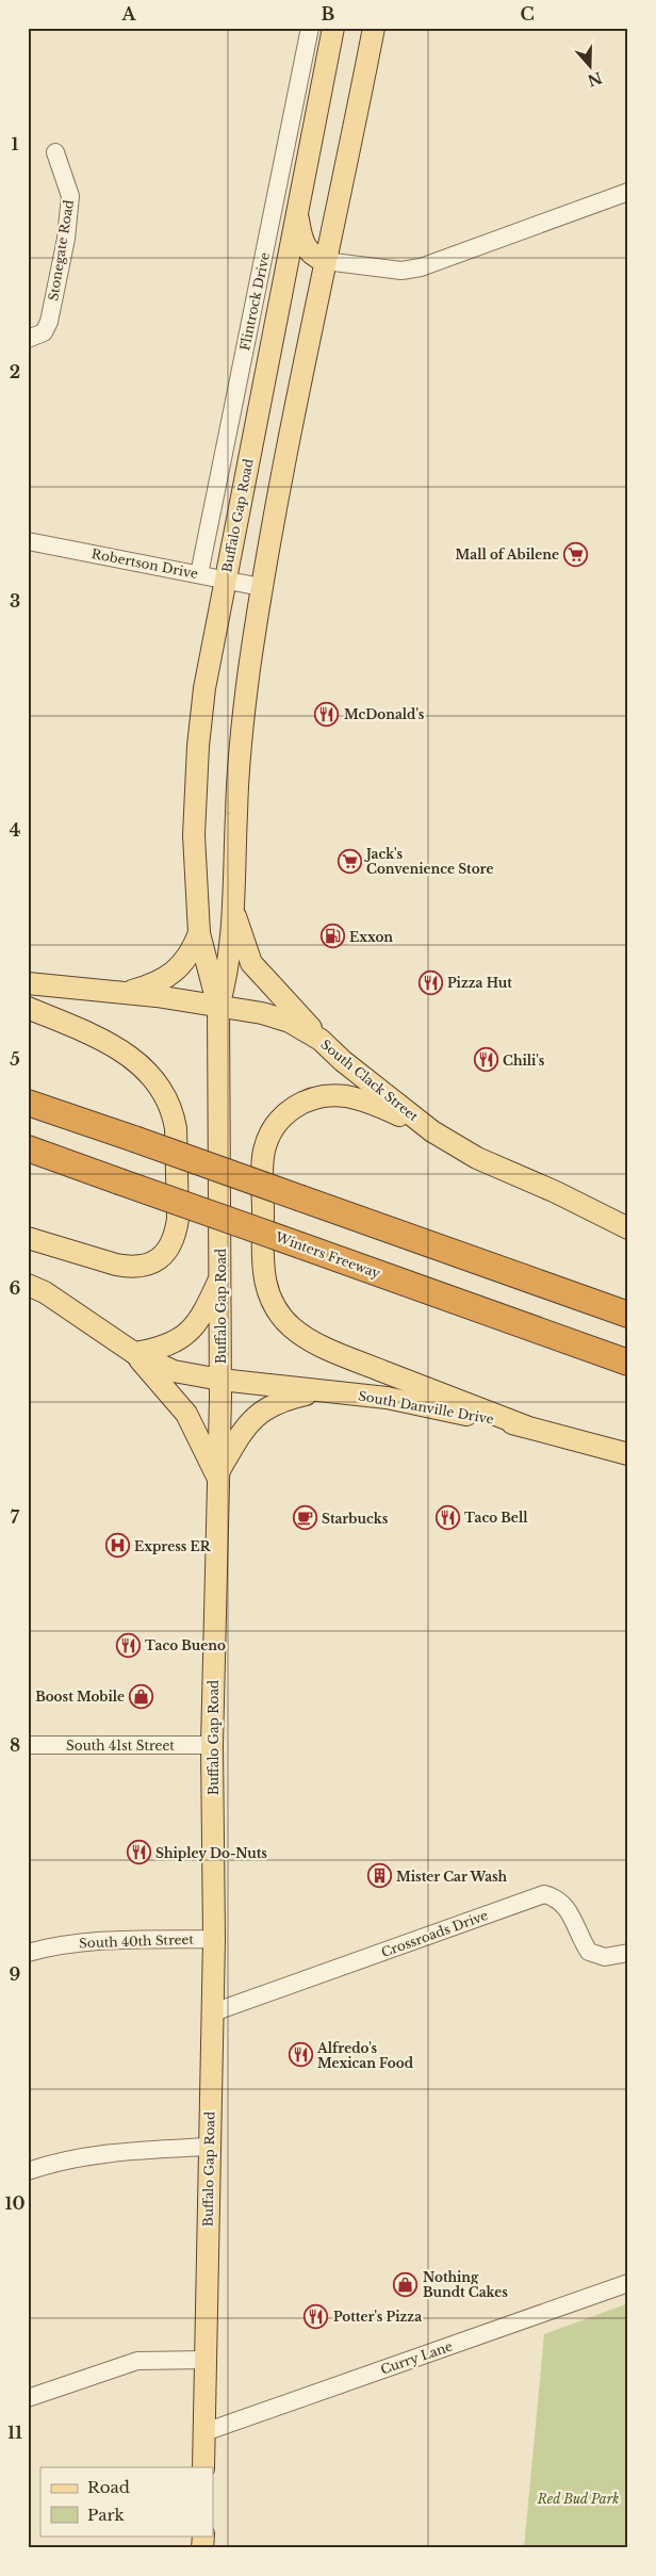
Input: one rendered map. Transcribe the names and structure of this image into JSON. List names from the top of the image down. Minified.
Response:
{"streets":{"highway":["Winters Freeway"],"main road":["Buffalo Gap Road","South Clack Street","South Danville Drive"],"street":["Stonegate Road","Flintrock Drive","Robertson Drive","South 41st Street","Crossroads Drive","South 40th Street","Curry Lane"]},"crossings":[["Flintrock Drive","Robertson Drive"],["Buffalo Gap Road","Robertson Drive"],["Buffalo Gap Road","South Clack Street"],["Buffalo Gap Road","South Danville Drive"],["Buffalo Gap Road","South 41st Street"],["Buffalo Gap Road","Crossroads Drive"],["Buffalo Gap Road","South 40th Street"],["Buffalo Gap Road","Curry Lane"]],"parks":["Red Bud Park"],"places":{"supermarket":["Mall of Abilene","Jack's Convenience Store"],"restaurant":["McDonald's","Pizza Hut","Chili's","Taco Bell","Taco Bueno","Shipley Do-Nuts","Alfredo's Mexican Food","Potter's Pizza"],"fuel station":["Exxon"],"cafe":["Starbucks"],"hospital":["Express ER"],"shop":["Boost Mobile","Nothing Bundt Cakes"],"building":["Mister Car Wash"]},"legend":["Road","Park"],"north":"bottom","grid":{"columns":["A","B","C"],"rows":["1","2","3","4","5","6","7","8","9","10","11"]}}
